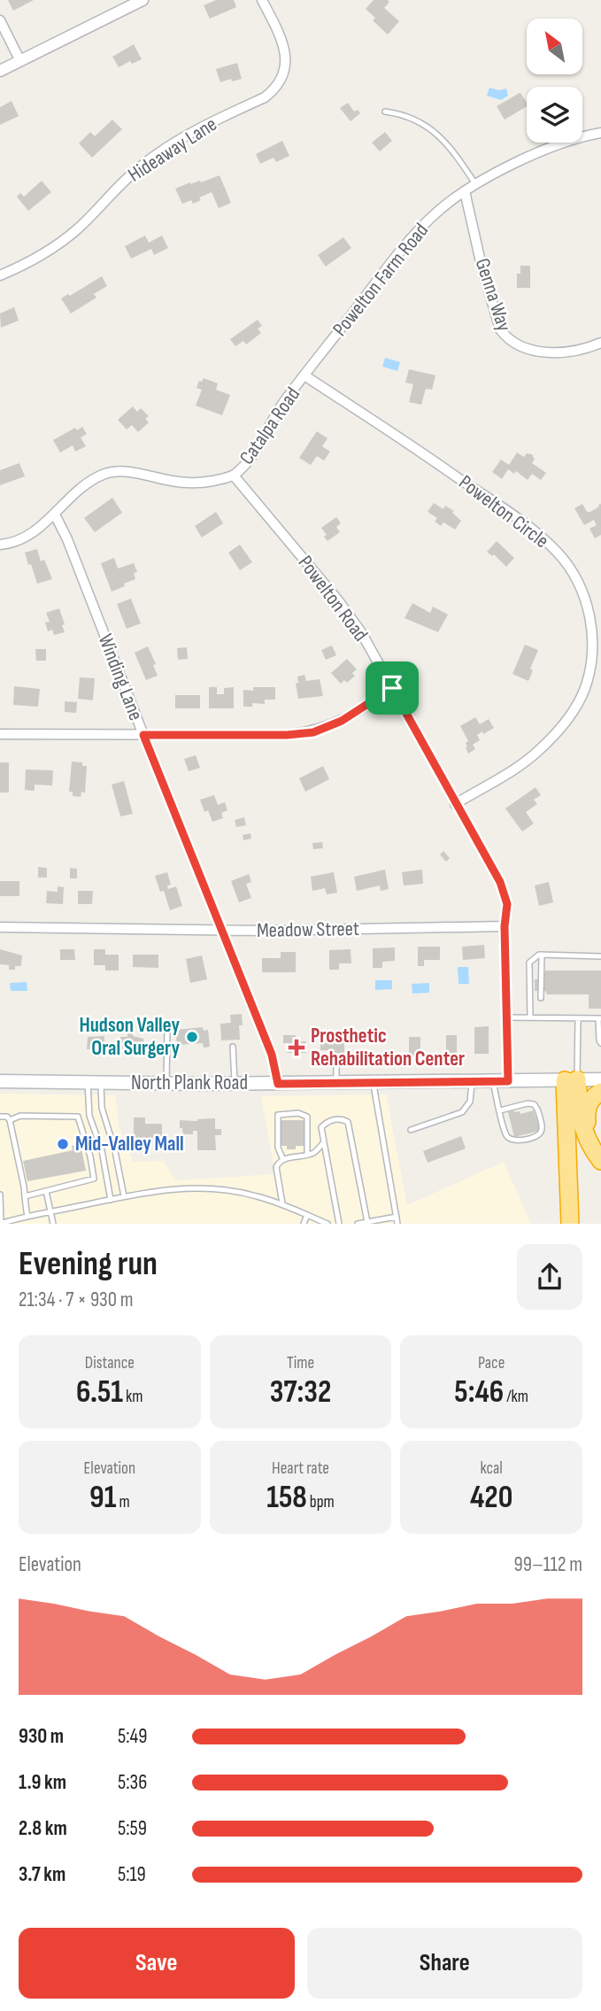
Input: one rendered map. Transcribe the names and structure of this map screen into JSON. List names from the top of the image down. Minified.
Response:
{"streets":{"main road":["North Plank Road"],"street":["Hideaway Lane","Powelton Farm Road","Genna Way","Catalpa Road","Powelton Circle","Powelton Road","Winding Lane","Meadow Street"]},"crossings":[["Powelton Farm Road","Genna Way"],["Powelton Farm Road","Catalpa Road"],["Powelton Farm Road","Powelton Circle"],["Catalpa Road","Powelton Circle"],["Catalpa Road","Powelton Road"],["Catalpa Road","Winding Lane"],["Powelton Circle","Powelton Road"],["Powelton Road","Meadow Street"],["Powelton Road","North Plank Road"],["Winding Lane","Meadow Street"],["Winding Lane","North Plank Road"]],"places":{"other":["Hudson Valley Oral Surgery","Mid-Valley Mall"],"health":["Prosthetic Rehabilitation Center"]},"north":"top left","page":{"heading":["Evening run","21:34 · 7 × 930 m"],"stats":[["Distance","6.51 km"],["Time","37:32"],["Pace","5:46 /km"],["Elevation","91 m"],["Heart rate","158 bpm"],["kcal","420"]],"chart":["Elevation","99–112 m"],"list":[{"name":"930 m","note":"5:49"},{"name":"1.9 km","note":"5:36"},{"name":"2.8 km","note":"5:59"},{"name":"3.7 km","note":"5:19"}],"buttons":["Save","Share"]}}
